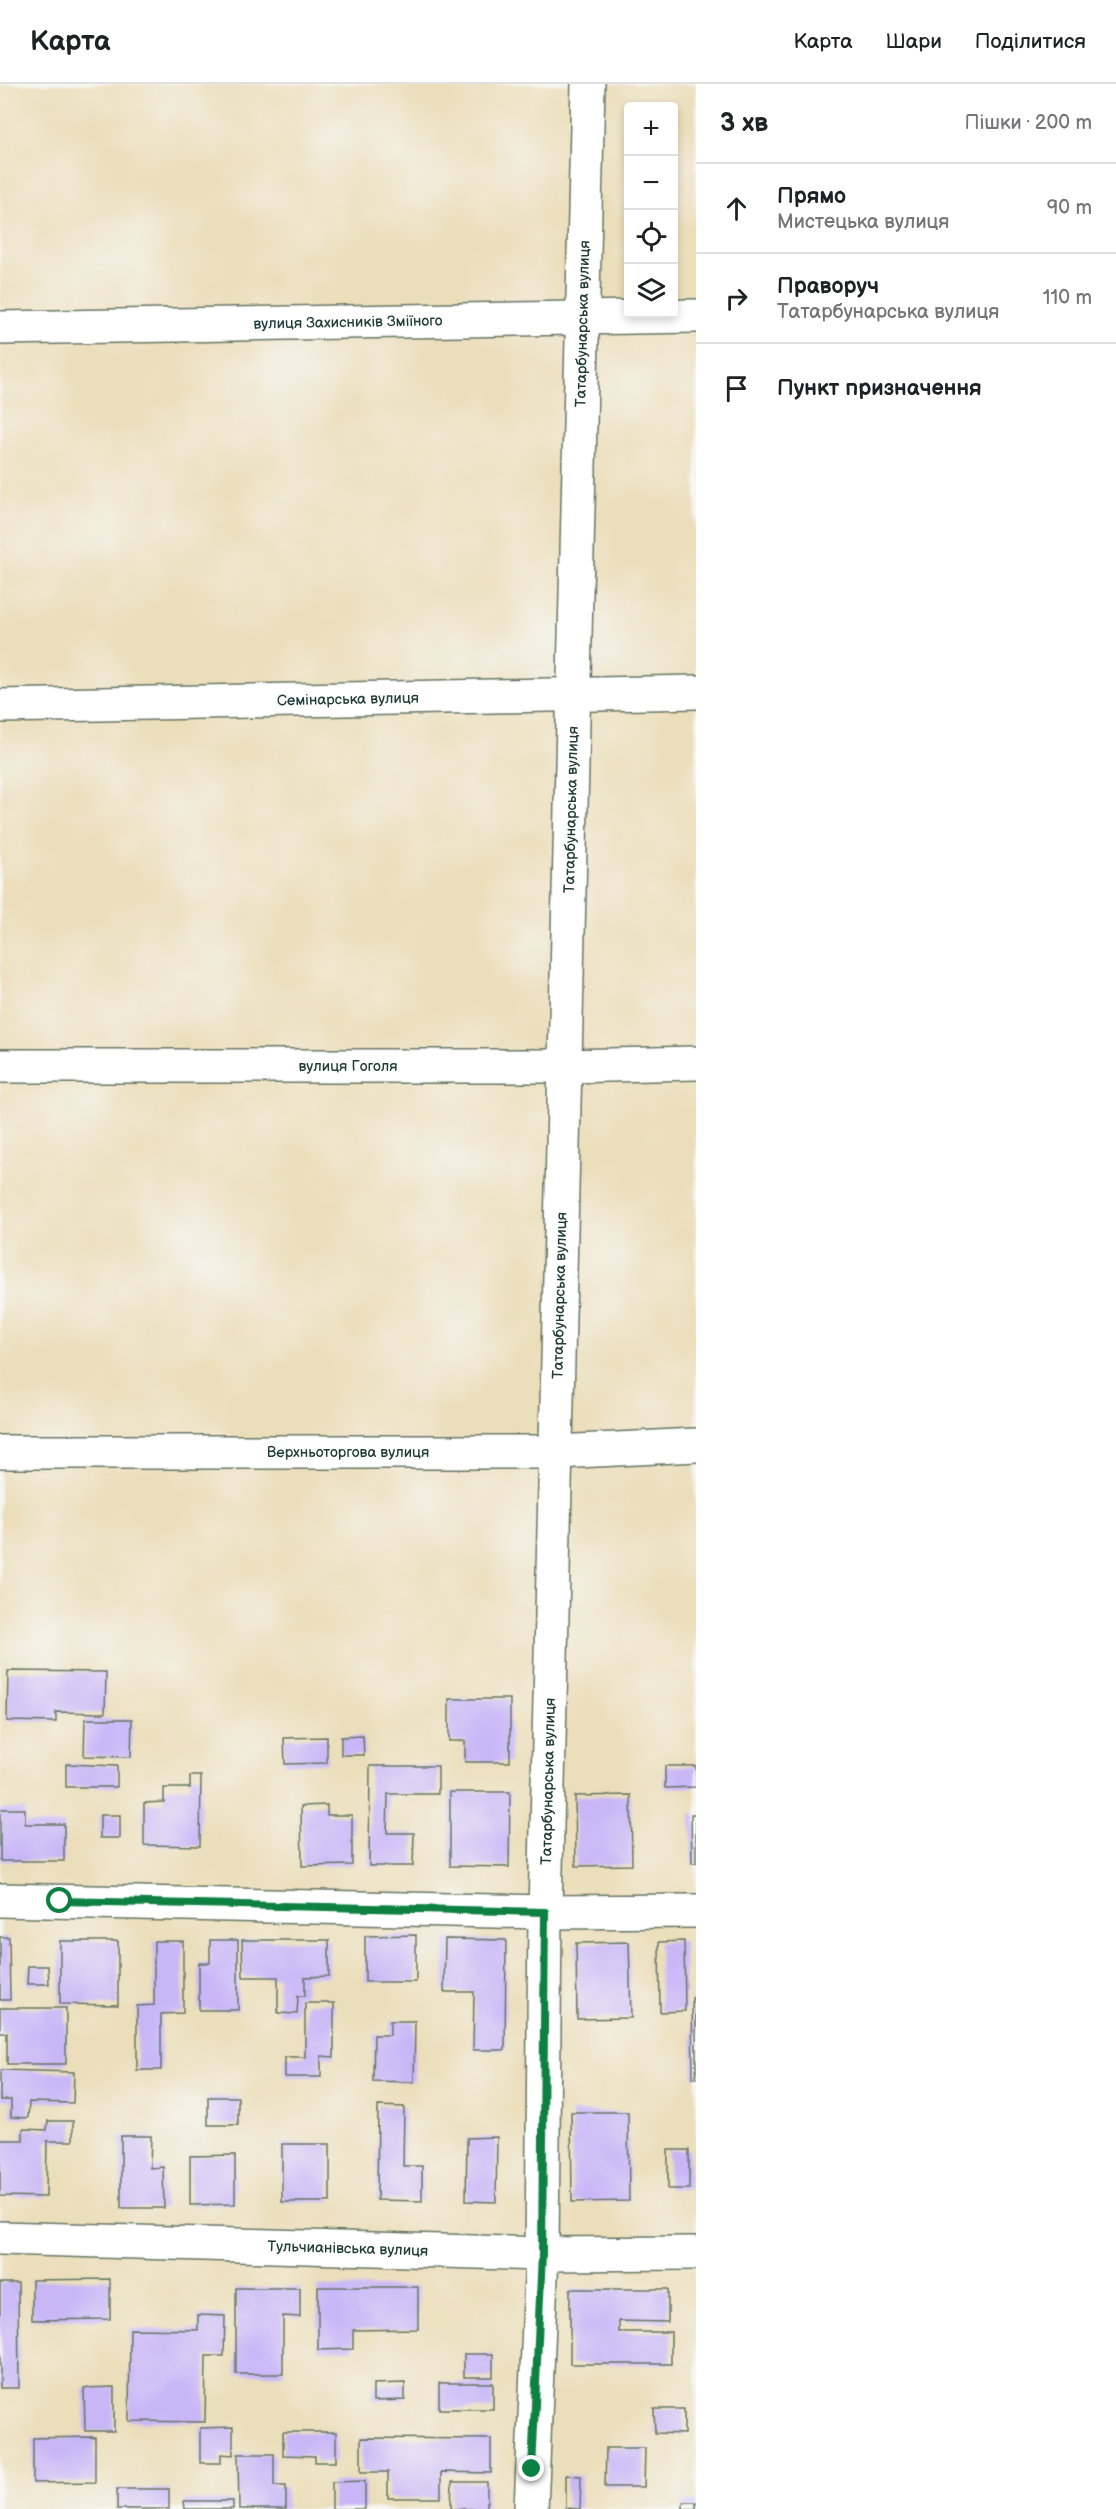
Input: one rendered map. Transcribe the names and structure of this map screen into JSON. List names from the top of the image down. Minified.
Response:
{"streets":{"street":["вулиця Захисників Зміїного","Татарбунарська вулиця","Семінарська вулиця","вулиця Гоголя","Верхньоторгова вулиця","Тульчианівська вулиця"]},"crossings":[["вулиця Захисників Зміїного","Татарбунарська вулиця"],["Татарбунарська вулиця","Семінарська вулиця"],["Татарбунарська вулиця","вулиця Гоголя"],["Татарбунарська вулиця","Верхньоторгова вулиця"],["Татарбунарська вулиця","Тульчианівська вулиця"]],"page":{"header":"Карта","nav":["Карта","Шари","Поділитися"],"heading":["3 хв","Пішки · 200 m"],"map_buttons":["+","−"],"list":[["Прямо","Мистецька вулиця","90 m"],["Праворуч","Татарбунарська вулиця","110 m"],"Пункт призначення"]}}
